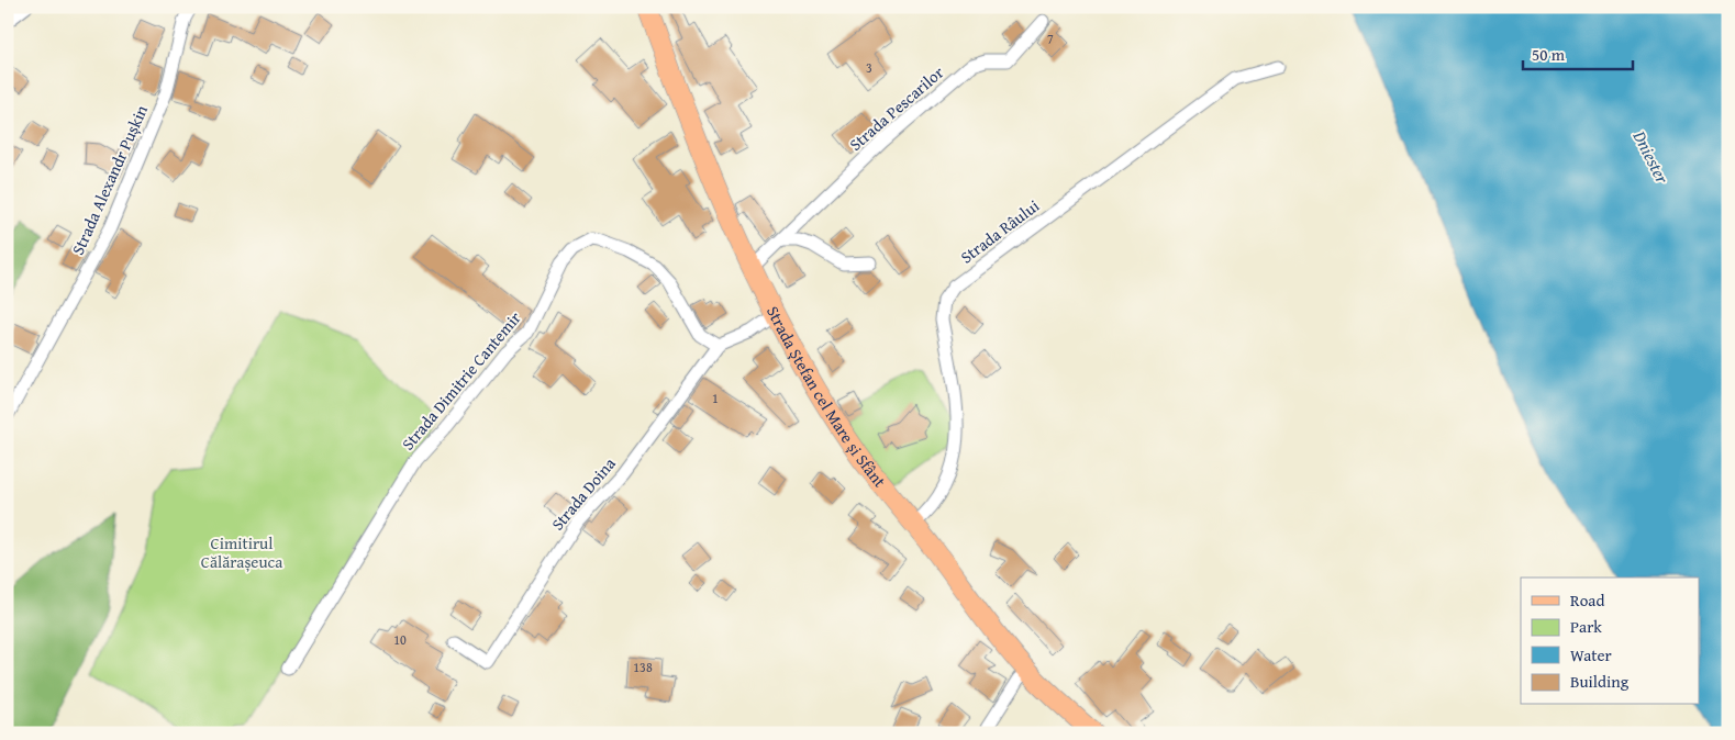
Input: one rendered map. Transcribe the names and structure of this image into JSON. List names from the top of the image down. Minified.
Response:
{"streets":{"main road":["Strada Ștefan cel Mare și Sfânt"],"street":["Strada Pescarilor","Strada Alexandr Pușkin","Strada Râului","Strada Dimitrie Cantemir","Strada Doina"]},"crossings":[["Strada Pescarilor","Strada Ștefan cel Mare și Sfânt"],["Strada Râului","Strada Ștefan cel Mare și Sfânt"],["Strada Dimitrie Cantemir","Strada Doina"]],"water":["Dniester"],"parks":["Cimitirul Călărașeuca"],"house_numbers":["7","3","1","10","138"],"legend":["Road","Park","Water","Building"],"scale_bar":"50 m"}
